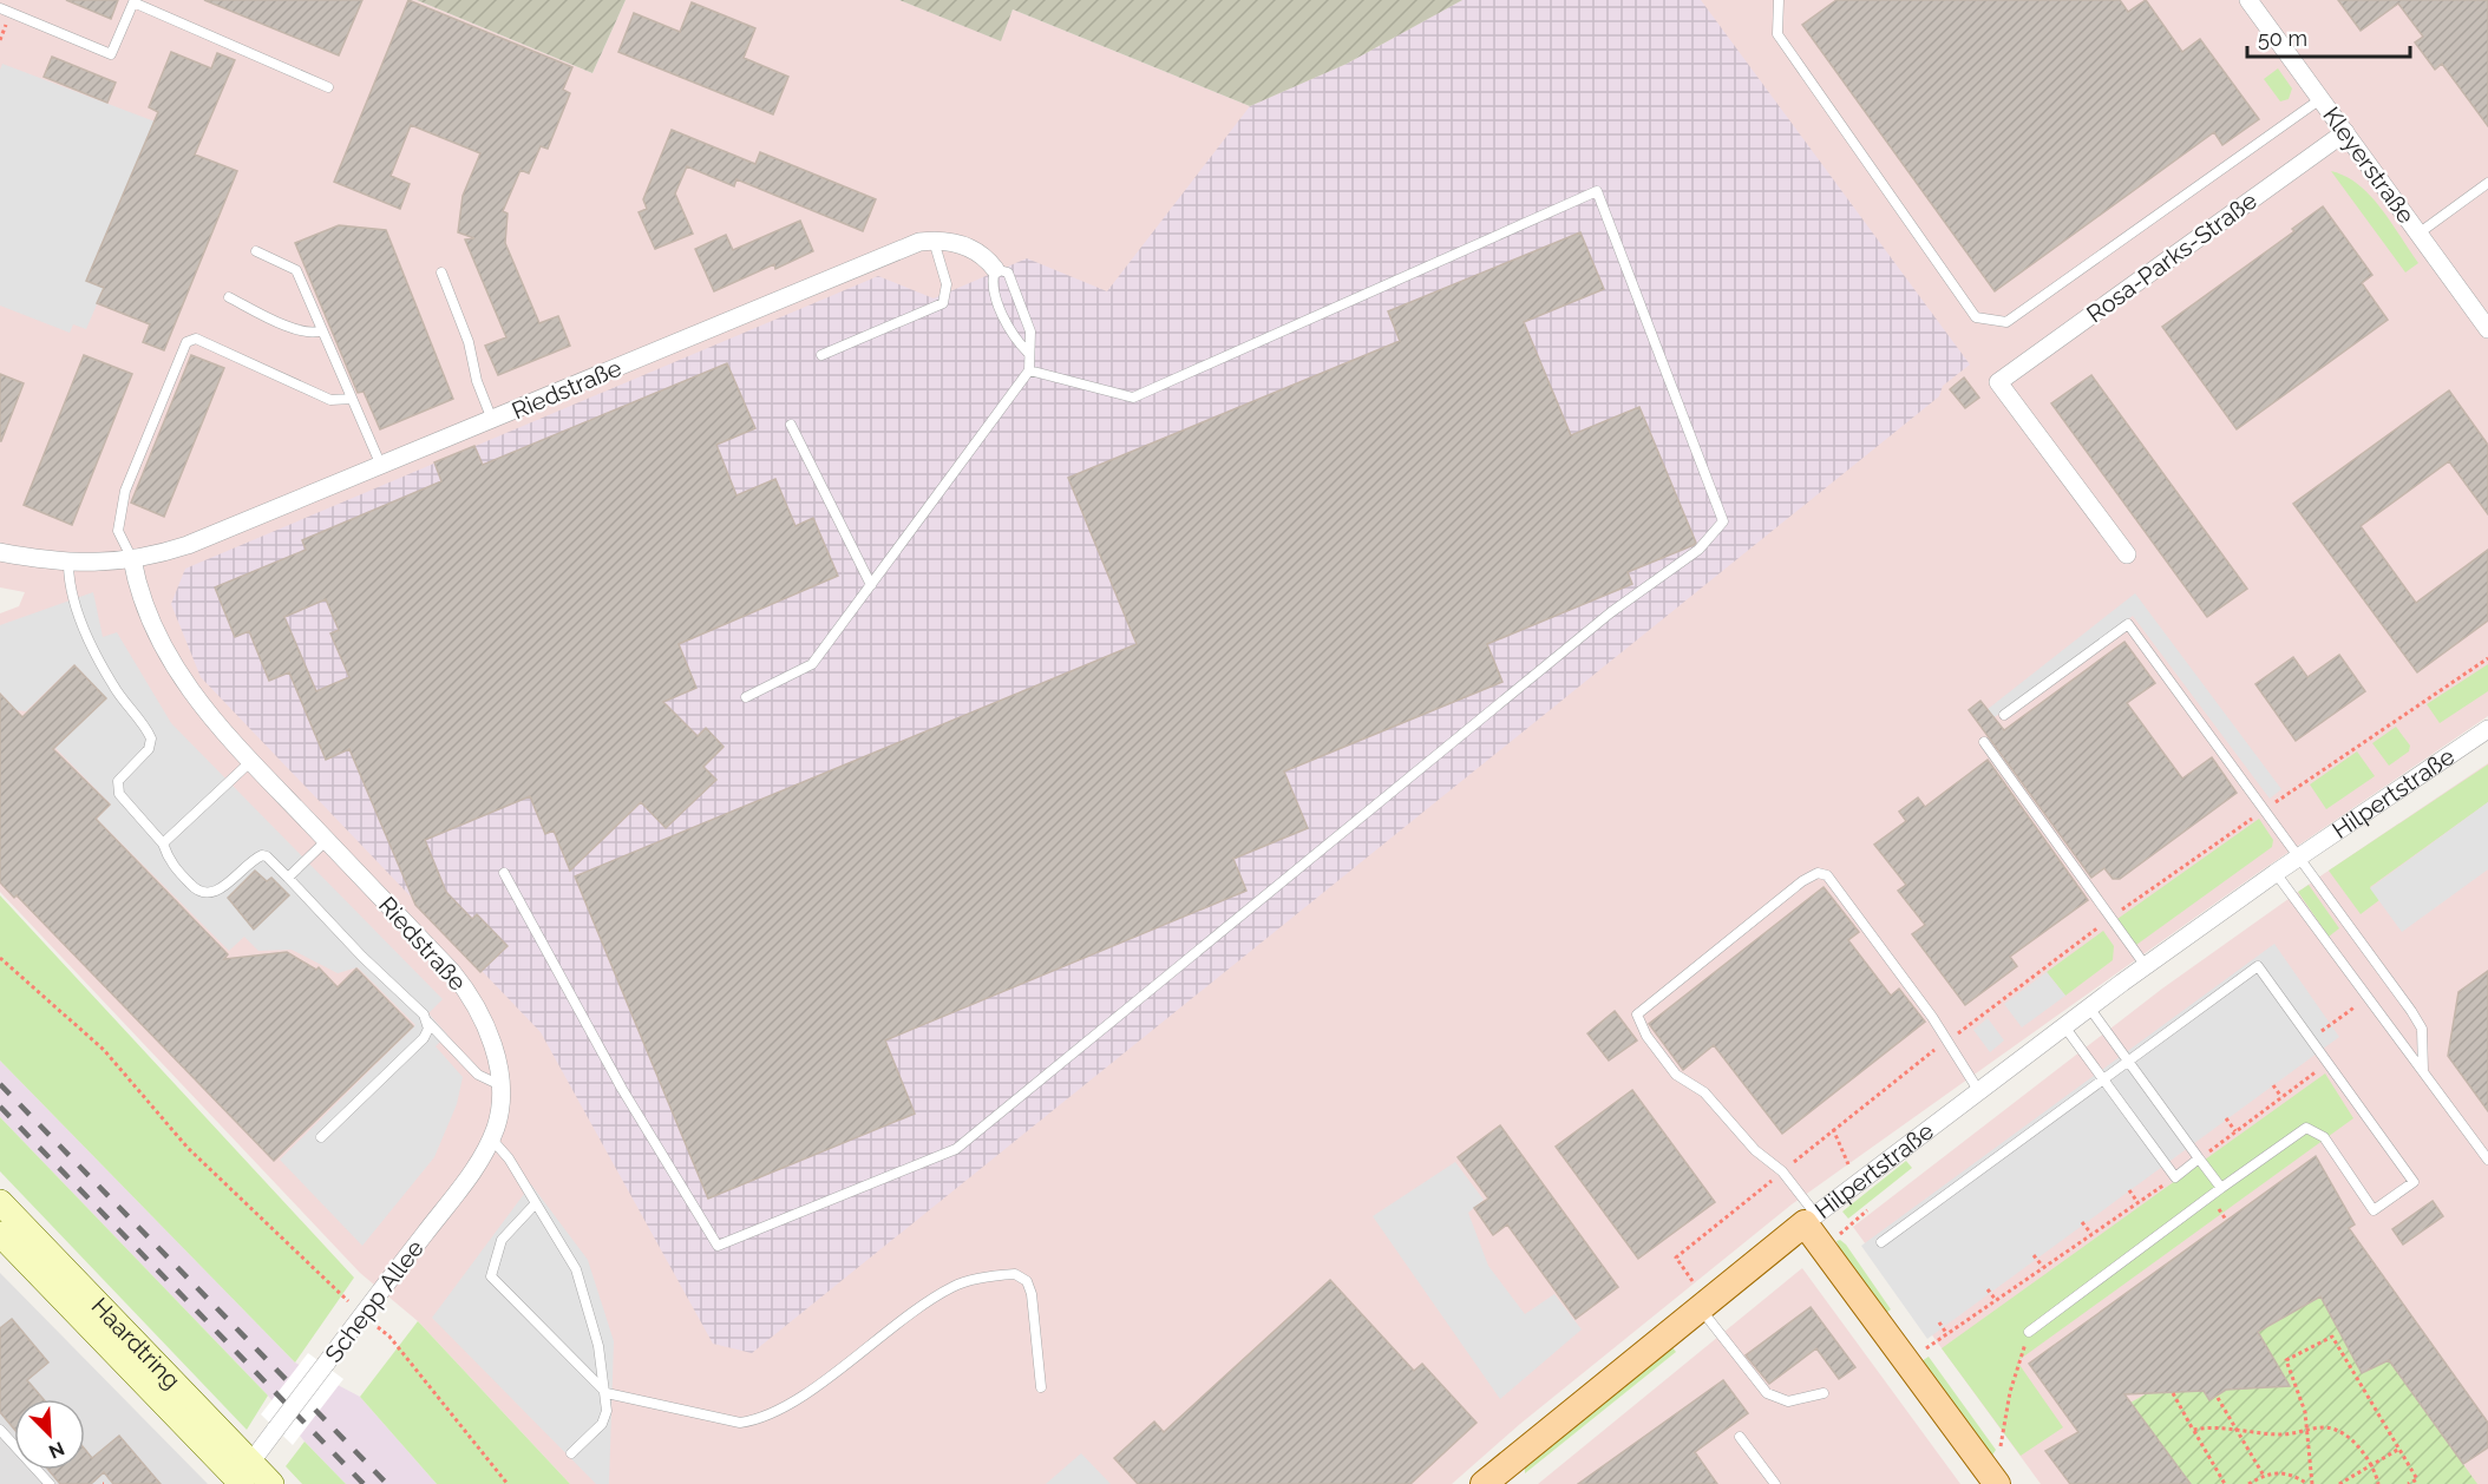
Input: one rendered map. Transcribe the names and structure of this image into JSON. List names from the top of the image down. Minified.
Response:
{"streets":{"main road":["Hilpertstraße","Haardtring"],"street":["Kleyerstraße","Rosa-Parks-Straße","Riedstraße","Schepp Allee"]},"crossings":[["Kleyerstraße","Rosa-Parks-Straße"],["Riedstraße","Schepp Allee"],["Schepp Allee","Haardtring"]],"scale_bar":"50 m","north":"bottom right"}
